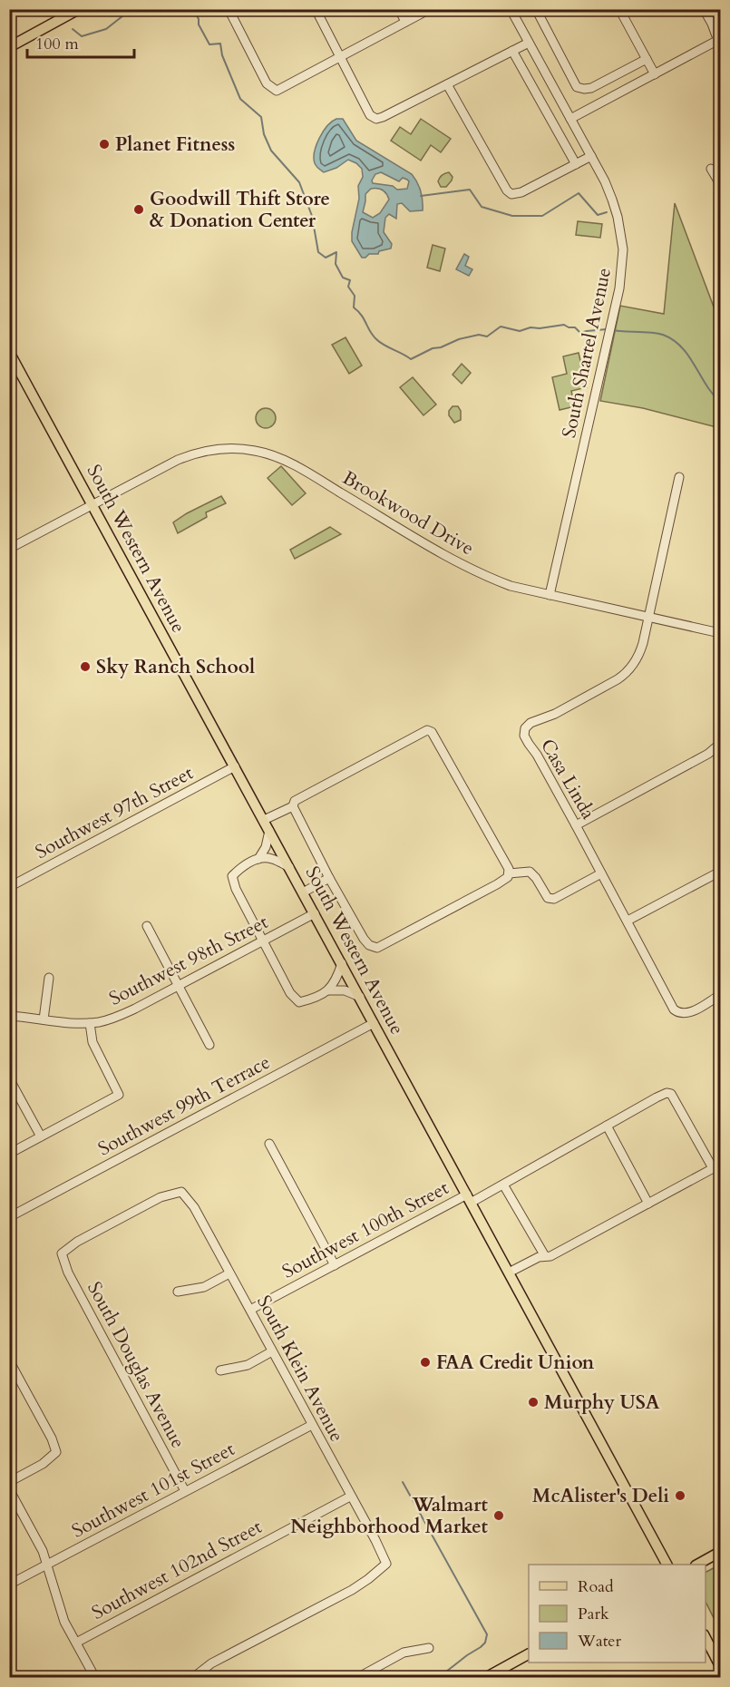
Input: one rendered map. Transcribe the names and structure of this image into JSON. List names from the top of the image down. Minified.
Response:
{"streets":{"main road":["South Western Avenue"],"street":["South Shartel Avenue","Brookwood Drive","Casa Linda","Southwest 97th Street","Southwest 98th Street","Southwest 99th Terrace","Southwest 100th Street","South Douglas Avenue","South Klein Avenue","Southwest 101st Street","Southwest 102nd Street"]},"crossings":[["South Shartel Avenue","Brookwood Drive"],["Brookwood Drive","South Western Avenue"],["Brookwood Drive","Casa Linda"],["South Western Avenue","Southwest 97th Street"],["South Western Avenue","Southwest 98th Street"],["South Western Avenue","Southwest 99th Terrace"],["South Western Avenue","Southwest 100th Street"],["Southwest 100th Street","South Klein Avenue"],["South Douglas Avenue","South Klein Avenue"],["South Douglas Avenue","Southwest 101st Street"],["South Klein Avenue","Southwest 101st Street"],["South Klein Avenue","Southwest 102nd Street"]],"places":["Planet Fitness","Goodwill Thift Store & Donation Center","Sky Ranch School","FAA Credit Union","Murphy USA","McAlister's Deli","Walmart Neighborhood Market"],"legend":["Road","Park","Water"],"scale_bar":"100 m"}
